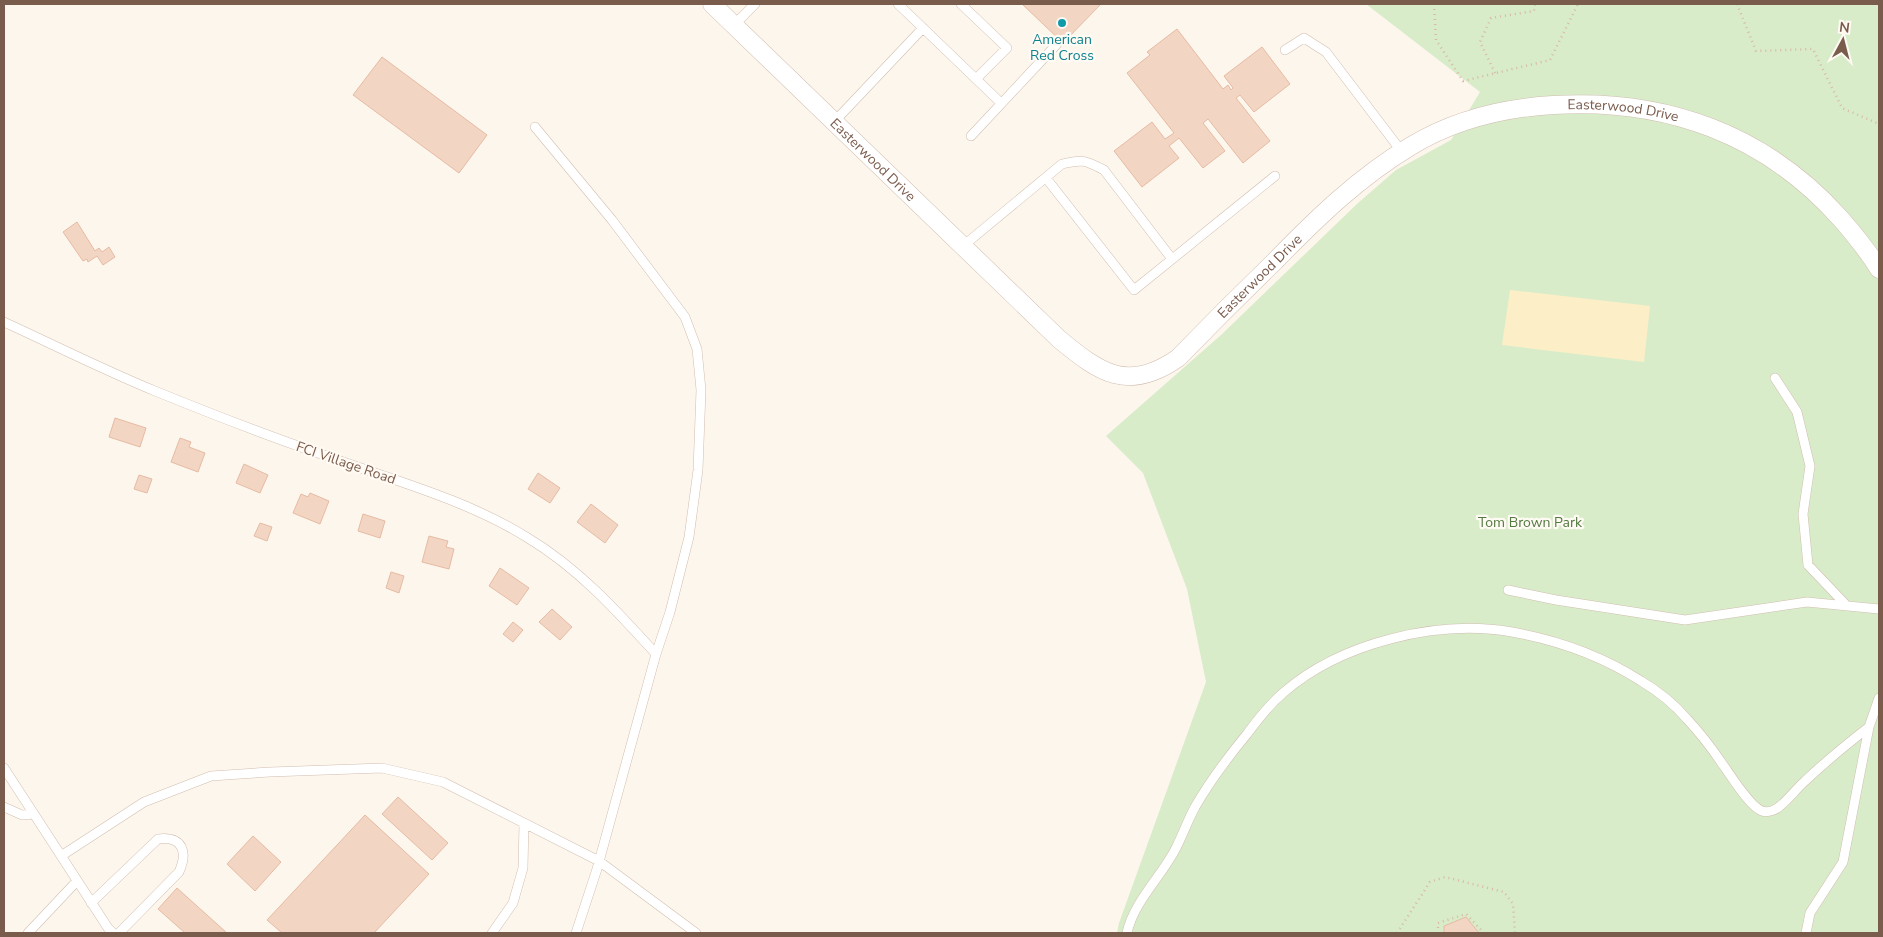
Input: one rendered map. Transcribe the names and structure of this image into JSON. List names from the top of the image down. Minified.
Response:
{"streets":{"street":["Easterwood Drive"],"lane":["FCI Village Road"]},"parks":["Tom Brown Park"],"places":["American Red Cross"],"north":"top"}
